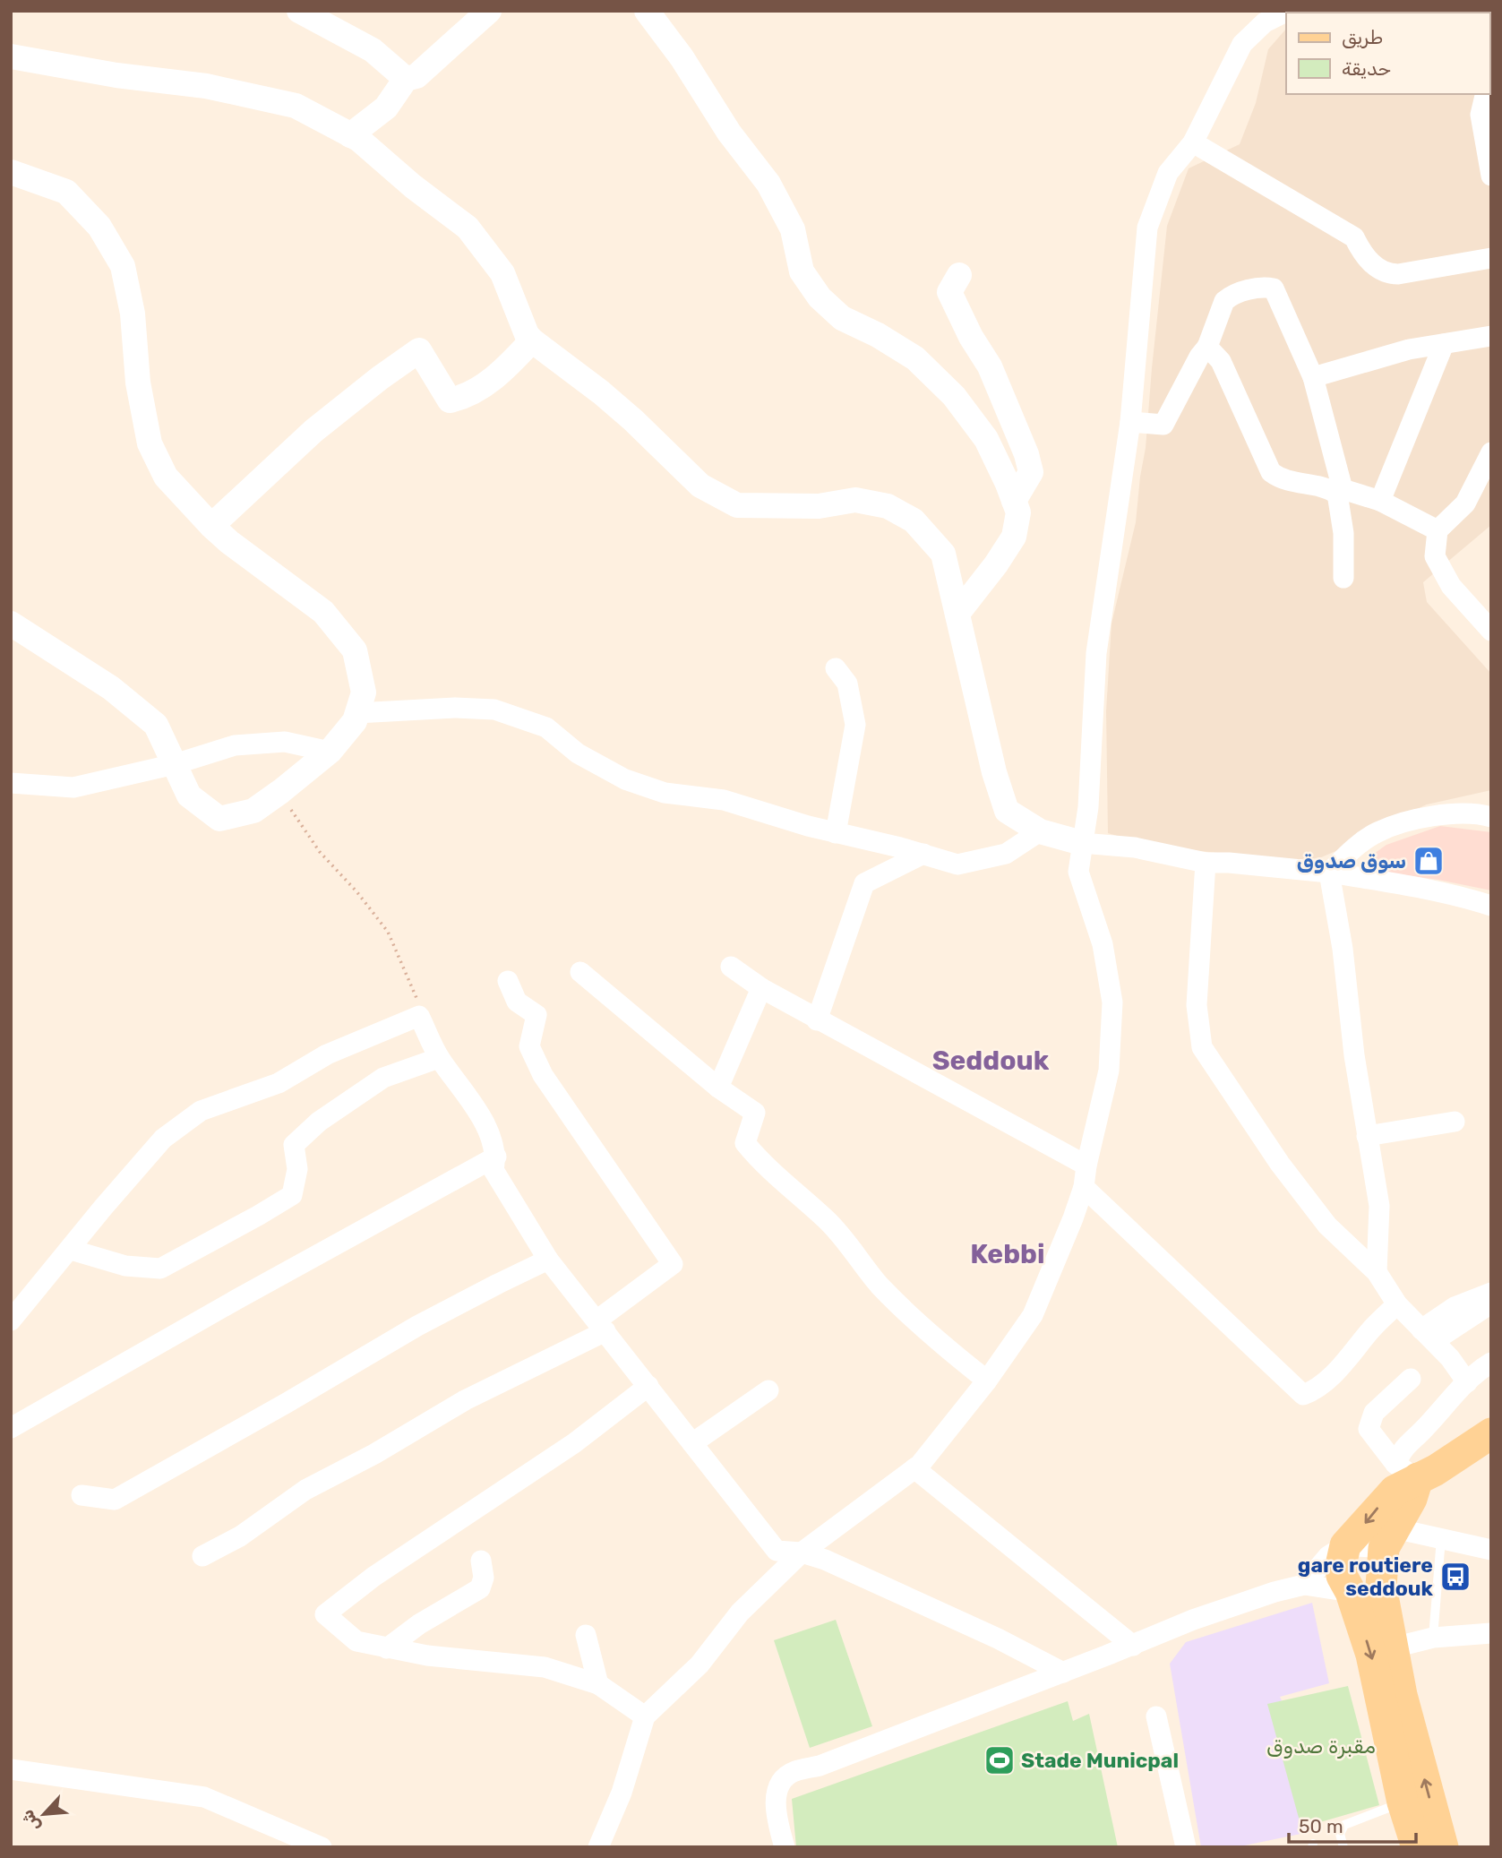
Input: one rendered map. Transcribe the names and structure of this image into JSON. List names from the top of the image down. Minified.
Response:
{"districts":["Seddouk","Kebbi"],"parks":["مقبرة صدوق"],"places":{"shop":["سوق صدوق"],"bus stop":["gare routiere seddouk"],"sports":["Stade Municpal"]},"legend":["طريق","حديقة"],"scale_bar":"50 m","north":"bottom left"}
